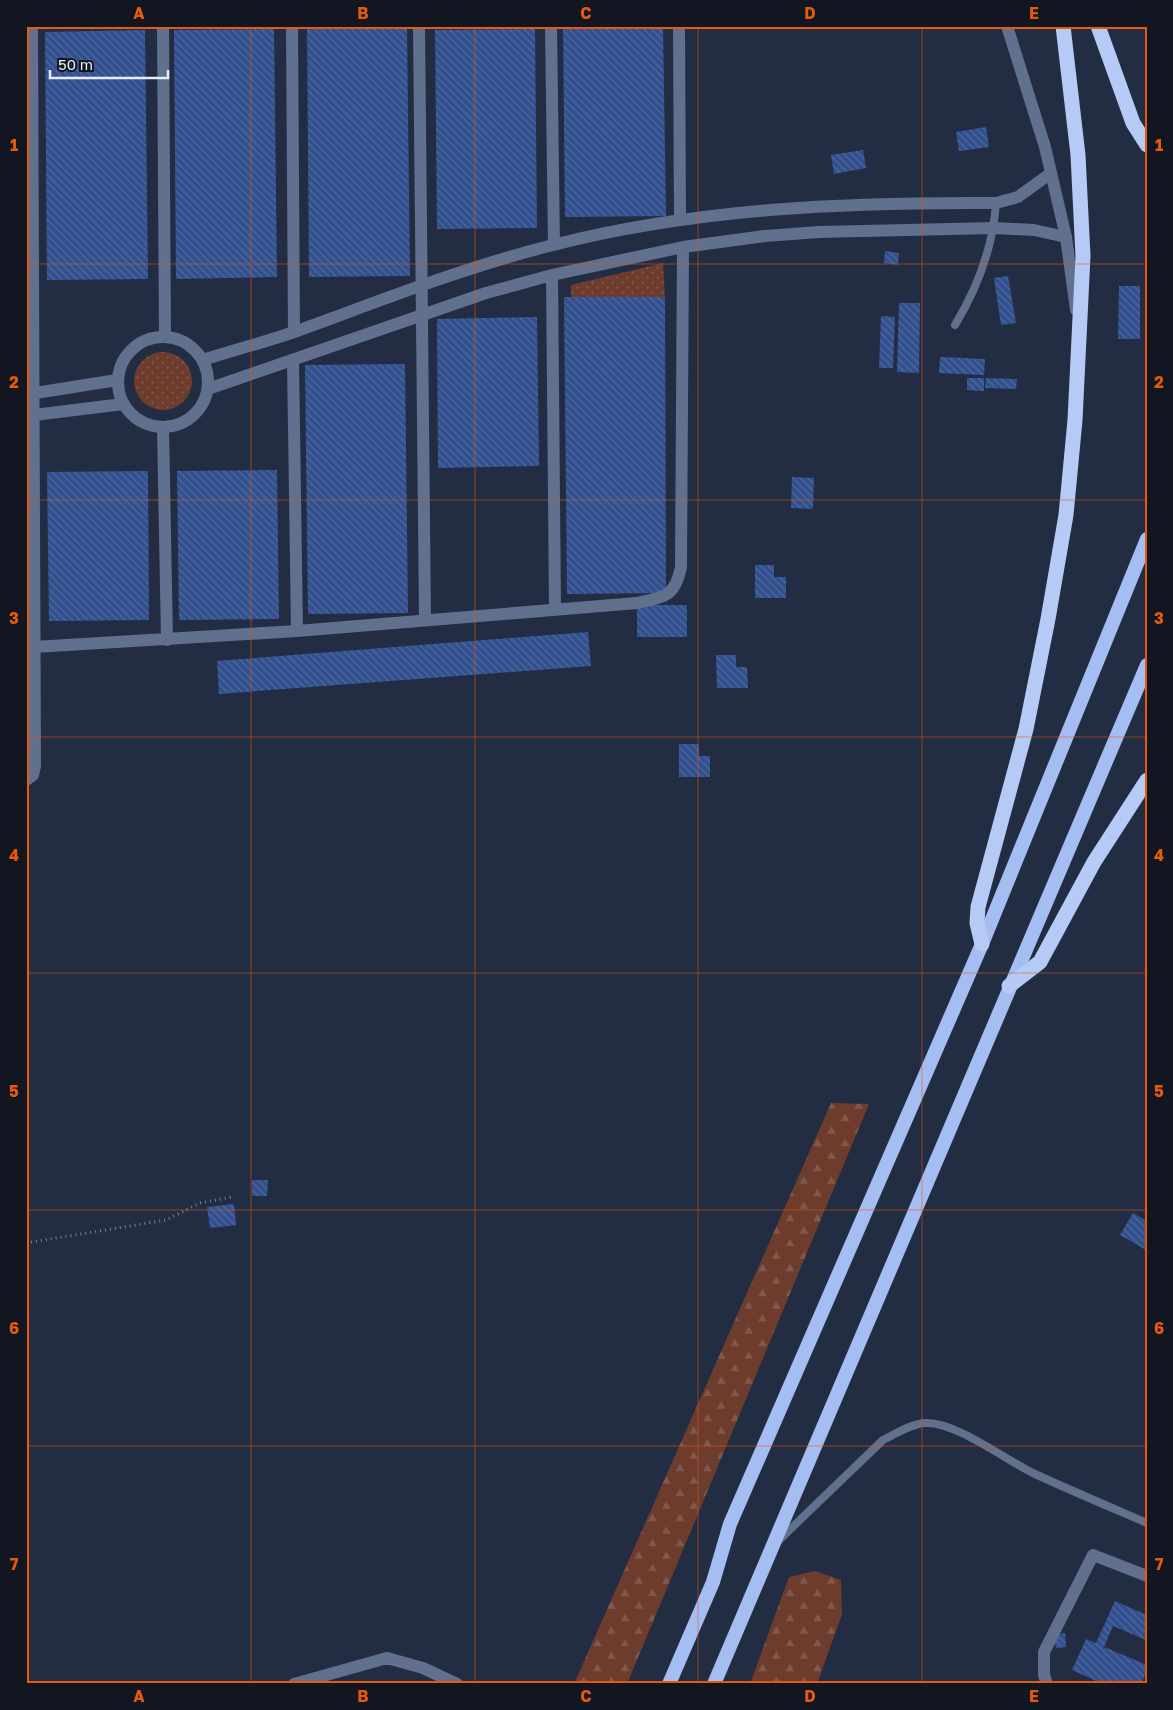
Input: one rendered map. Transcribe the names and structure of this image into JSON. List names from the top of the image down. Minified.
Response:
{"scale_bar":"50 m","grid":{"columns":["A","B","C","D","E"],"rows":["1","2","3","4","5","6","7"]}}
